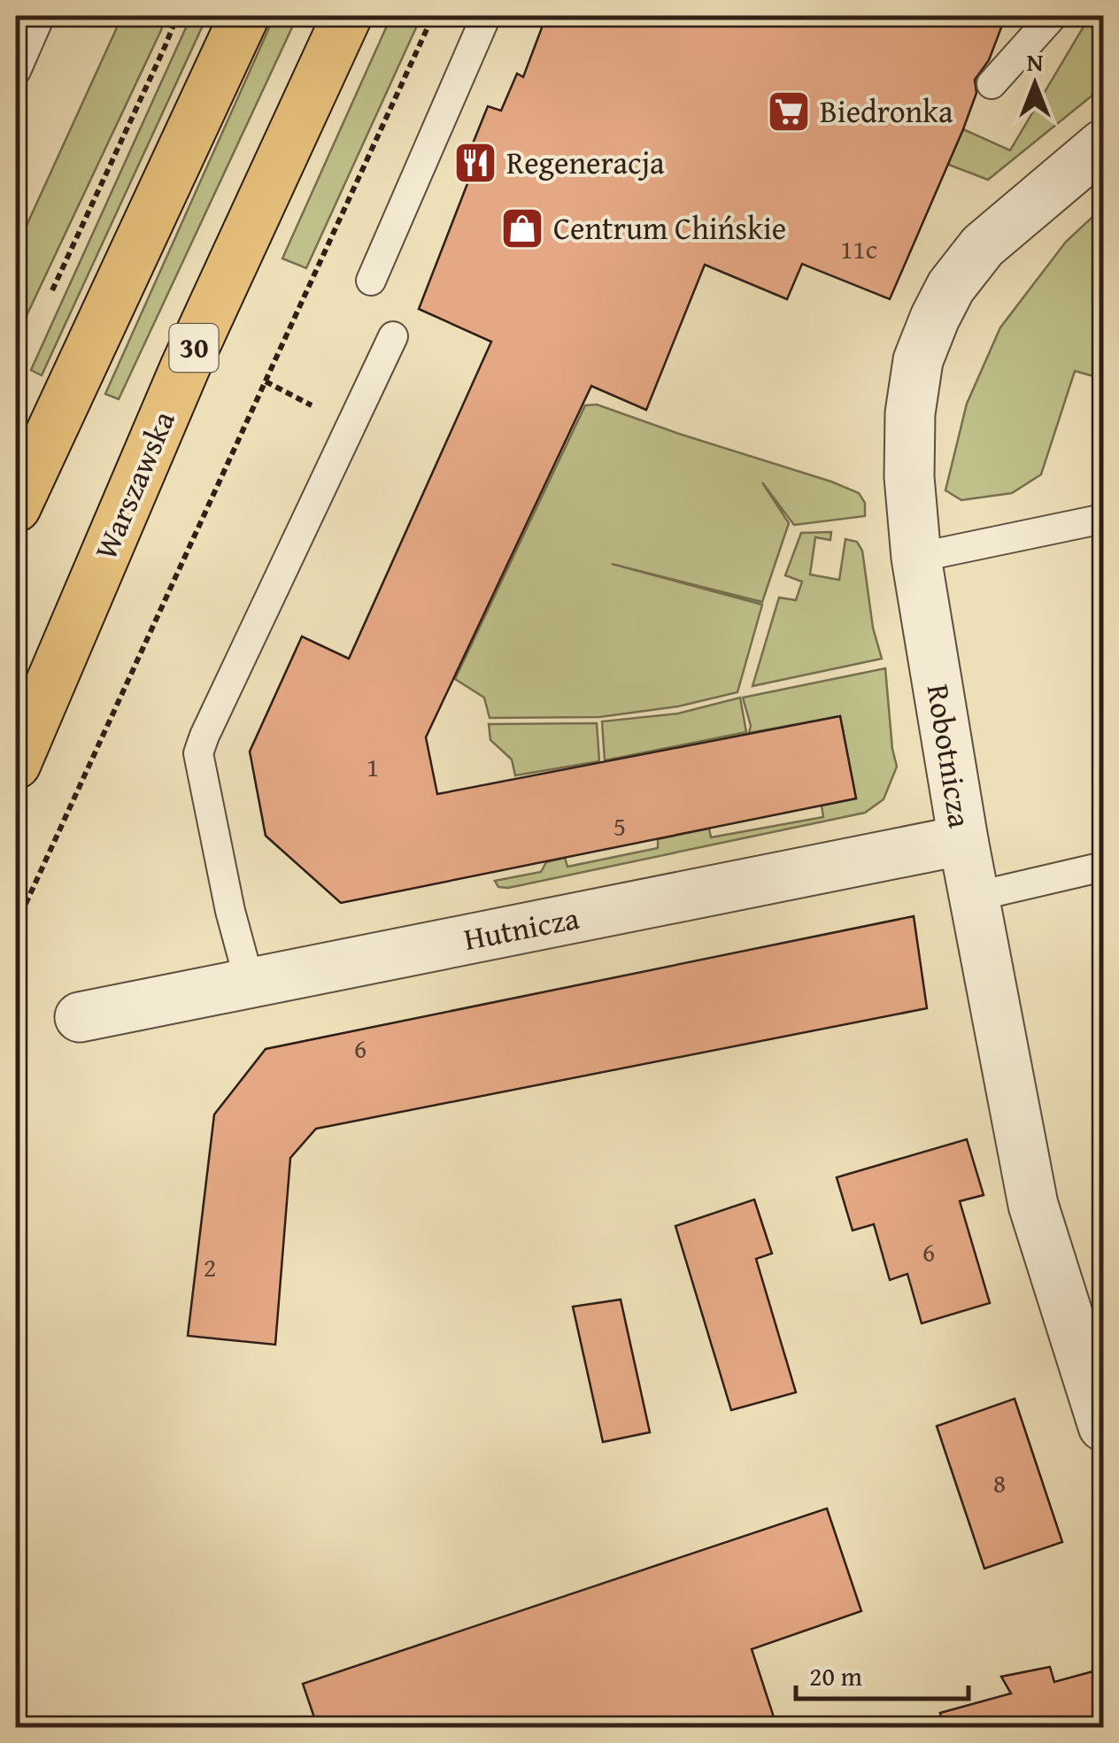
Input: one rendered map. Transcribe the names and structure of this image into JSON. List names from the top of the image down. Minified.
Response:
{"streets":{"main road":["30","Warszawska"],"street":["Robotnicza","Hutnicza"]},"crossings":[["Robotnicza","Hutnicza"]],"places":{"supermarket":["Biedronka"],"restaurant":["Regeneracja"],"shop":["Centrum Chińskie"]},"house_numbers":["11c","1","5","6","6","2","8"],"scale_bar":"20 m","north":"top"}
